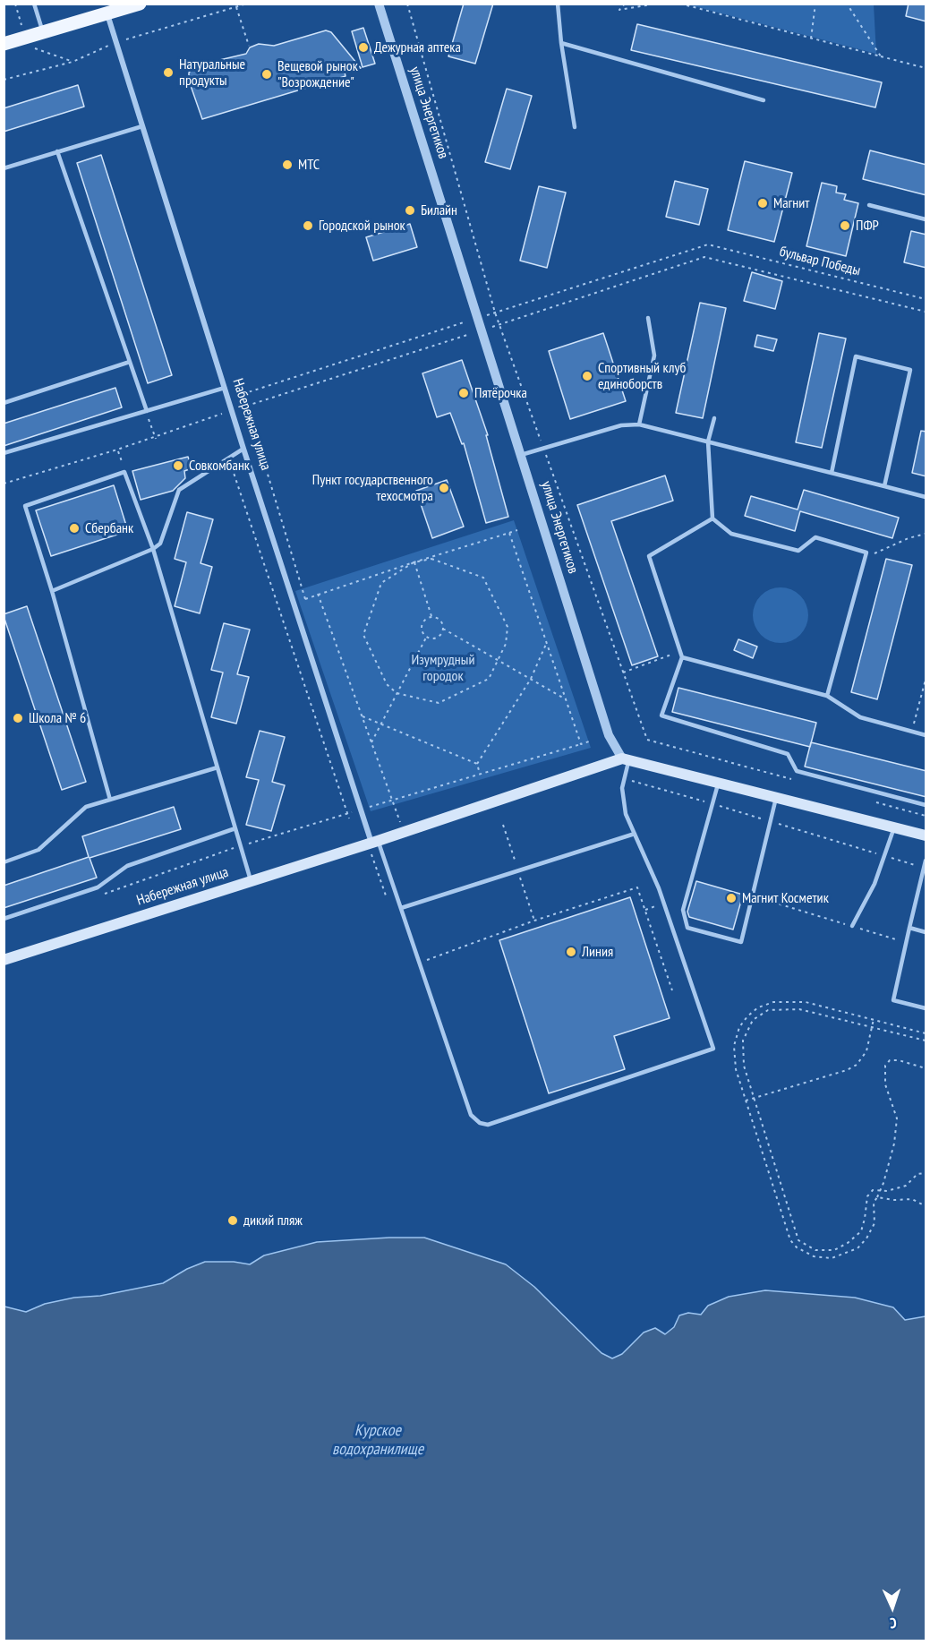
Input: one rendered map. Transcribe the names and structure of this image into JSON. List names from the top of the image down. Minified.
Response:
{"streets":{"main road":["Набережная улица"],"street":["улица Энергетиков"],"path":["бульвар Победы"]},"crossings":[["улица Энергетиков","Набережная улица"]],"water":["Курское водохранилище"],"parks":["Изумрудный городок"],"places":["Дежурная аптека","Натуральные продукты","Вещевой рынок \"Возрождение\"","МТС","Магнит","Билайн","Городской рынок","ПФР","Спортивный клуб единоборств","Пятёрочка","Совкомбанк","Пункт государственного техосмотра","Сбербанк","Школа № 6","Магнит Косметик","Линия","дикий пляж"],"north":"bottom"}
